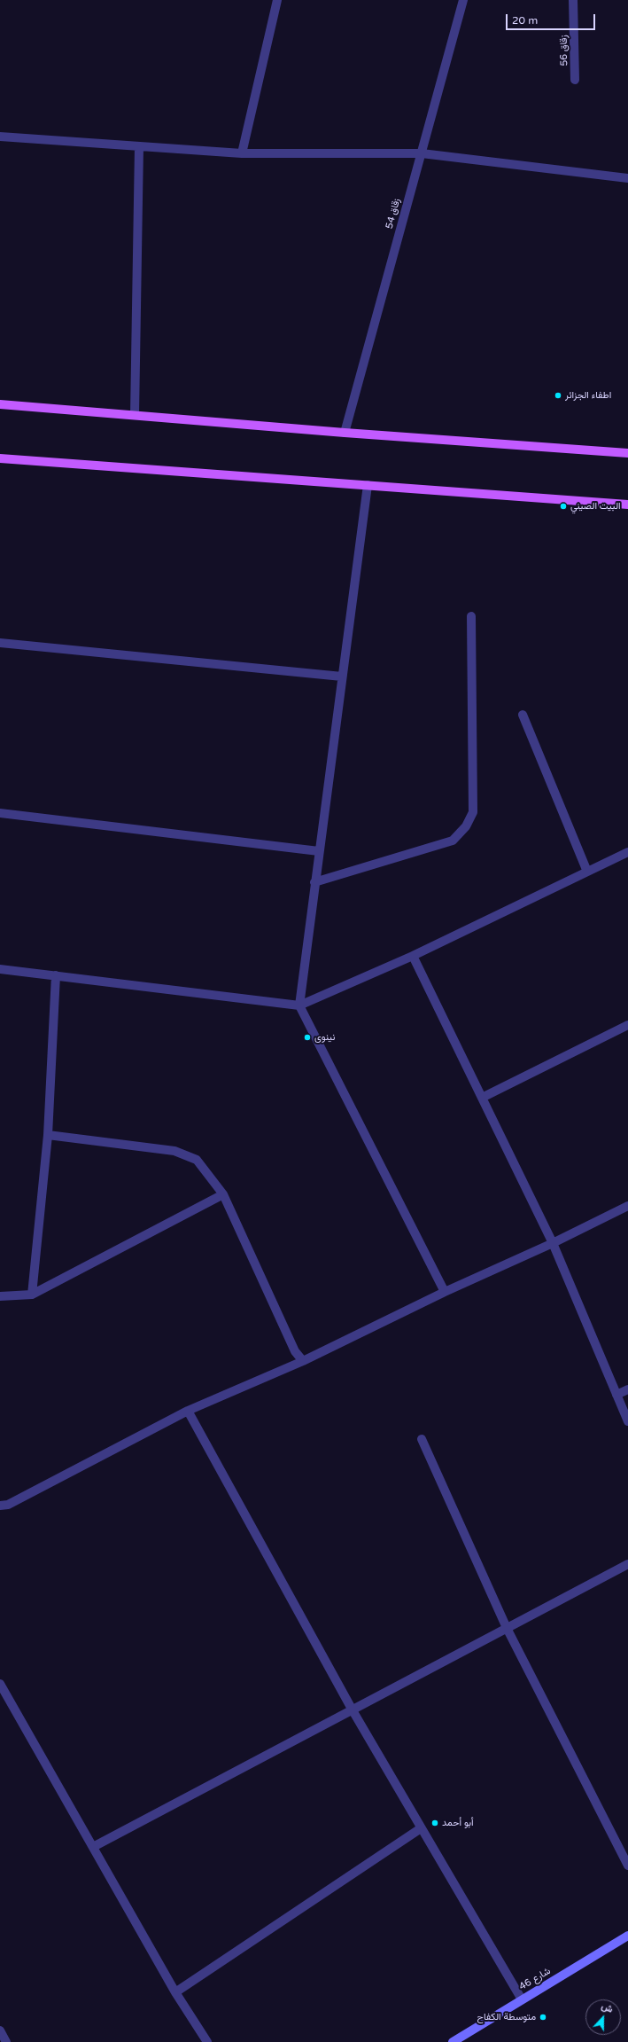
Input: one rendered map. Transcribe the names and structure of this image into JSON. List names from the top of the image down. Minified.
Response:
{"streets":{"main road":["شارع 46"],"street":["زقاق 56","زقاق 54"]},"places":["اطفاء الجزائر","البيت الصيني","نينوى","أبو أحمد","متوسطة الكفاح"],"scale_bar":"20 m","north":"top"}
